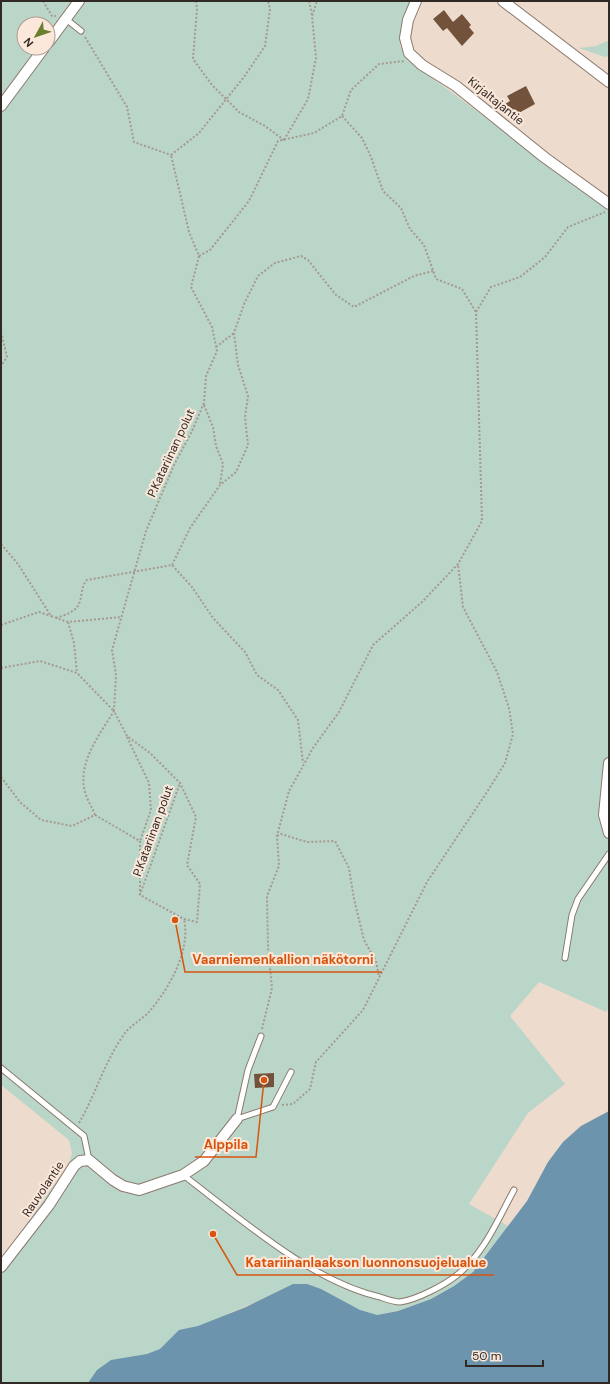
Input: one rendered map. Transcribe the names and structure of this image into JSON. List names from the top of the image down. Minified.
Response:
{"streets":{"street":["Kirjaltajantie","Rauvolantie"],"path":["P.Katariinan polut"]},"places":["Vaarniemenkallion näkötorni","Alppila","Katariinanlaakson luonnonsuojelualue"],"scale_bar":"50 m","north":"bottom left"}
